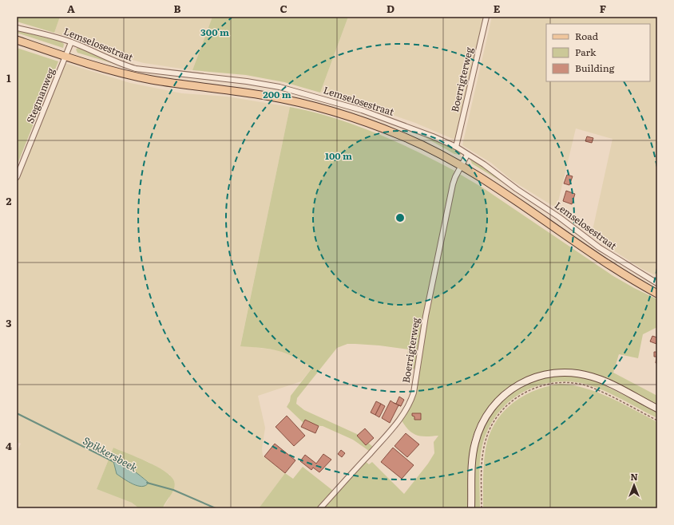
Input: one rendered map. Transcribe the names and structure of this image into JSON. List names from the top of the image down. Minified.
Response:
{"streets":{"street":["Lemselosestraat","Boerrigterweg","Stegmanweg"]},"crossings":[["Lemselosestraat","Boerrigterweg"],["Lemselosestraat","Stegmanweg"]],"water":["Spikkersbeek"],"legend":["Road","Park","Building"],"north":"top","grid":{"columns":["A","B","C","D","E","F"],"rows":["1","2","3","4"]},"rings":["300 m","200 m","100 m"]}
